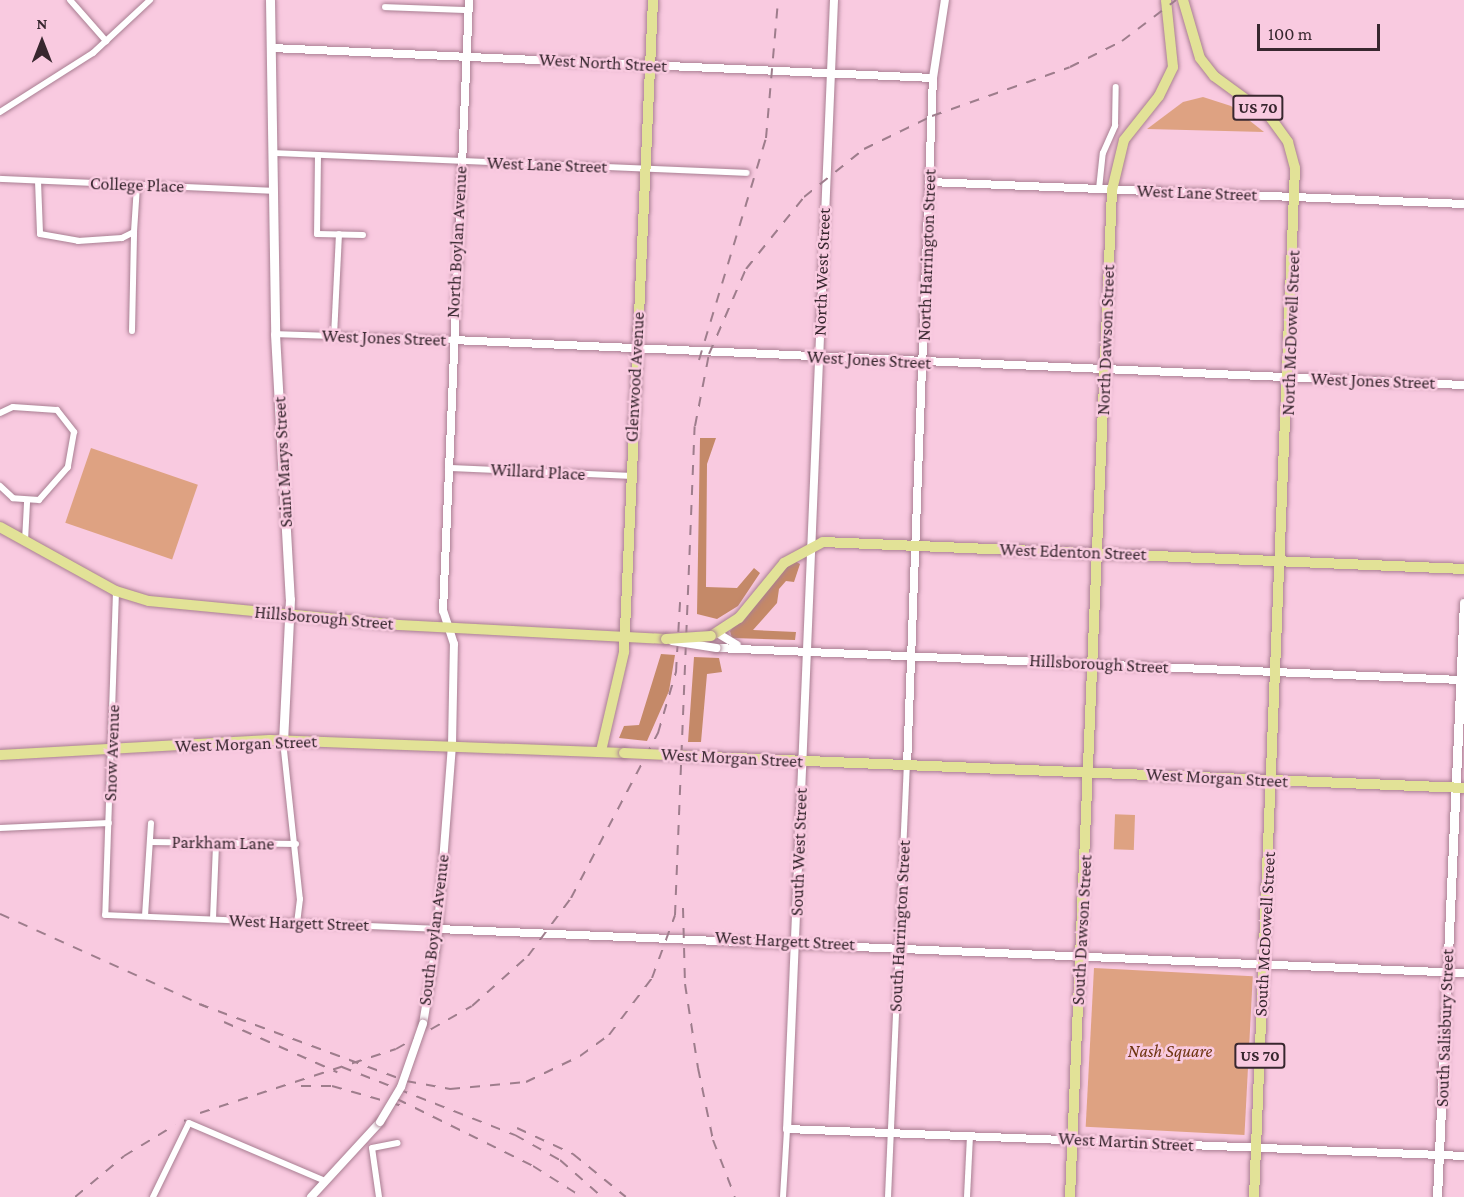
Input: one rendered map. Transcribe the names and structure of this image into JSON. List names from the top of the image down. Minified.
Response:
{"streets":{"main road":["US 70","North McDowell Street","North Dawson Street","Glenwood Avenue","Saint Marys Street","West Edenton Street","Hillsborough Street","West Morgan Street","South Dawson Street","South McDowell Street","South Salisbury Street"],"street":["West North Street","West Lane Street","College Place","North Boylan Avenue","North Harrington Street","North West Street","West Jones Street","Willard Place","Snow Avenue","Parkham Lane","South West Street","West Hargett Street","South Harrington Street","South Boylan Avenue","West Martin Street"]},"crossings":[["West North Street","North Boylan Avenue"],["West North Street","North Harrington Street"],["West North Street","North West Street"],["West North Street","Glenwood Avenue"],["West North Street","Saint Marys Street"],["West Lane Street","North Boylan Avenue"],["West Lane Street","North Harrington Street"],["West Lane Street","North McDowell Street"],["West Lane Street","North Dawson Street"],["West Lane Street","Glenwood Avenue"],["West Lane Street","Saint Marys Street"],["College Place","Saint Marys Street"],["North Boylan Avenue","West Jones Street"],["North Boylan Avenue","Willard Place"],["North Boylan Avenue","Hillsborough Street"],["North Boylan Avenue","South Boylan Avenue"],["North Harrington Street","West Jones Street"],["North Harrington Street","West Edenton Street"],["North Harrington Street","Hillsborough Street"],["North Harrington Street","South Harrington Street"],["North West Street","West Jones Street"],["North West Street","West Edenton Street"],["North West Street","Hillsborough Street"],["North West Street","South West Street"],["North McDowell Street","West Jones Street"],["North McDowell Street","West Edenton Street"],["North McDowell Street","Hillsborough Street"],["North McDowell Street","South McDowell Street"],["West Jones Street","North Dawson Street"],["West Jones Street","Glenwood Avenue"],["West Jones Street","Saint Marys Street"],["North Dawson Street","West Edenton Street"],["North Dawson Street","Hillsborough Street"],["North Dawson Street","South Dawson Street"],["Glenwood Avenue","Willard Place"],["Glenwood Avenue","Hillsborough Street"],["Glenwood Avenue","West Morgan Street"],["Saint Marys Street","Hillsborough Street"],["Saint Marys Street","West Morgan Street"],["Saint Marys Street","Parkham Lane"],["Saint Marys Street","West Hargett Street"],["West Edenton Street","Hillsborough Street"],["Hillsborough Street","Snow Avenue"],["Hillsborough Street","South West Street"],["Hillsborough Street","South Harrington Street"],["Hillsborough Street","South Boylan Avenue"],["Hillsborough Street","South Dawson Street"],["Hillsborough Street","South McDowell Street"],["Hillsborough Street","South Salisbury Street"],["West Morgan Street","Snow Avenue"],["West Morgan Street","South West Street"],["West Morgan Street","South Harrington Street"],["West Morgan Street","South Boylan Avenue"],["West Morgan Street","South Dawson Street"],["West Morgan Street","South McDowell Street"],["West Morgan Street","South Salisbury Street"],["Snow Avenue","West Hargett Street"],["South West Street","West Hargett Street"],["South West Street","West Martin Street"],["West Hargett Street","South Harrington Street"],["West Hargett Street","South Boylan Avenue"],["West Hargett Street","South Dawson Street"],["West Hargett Street","South McDowell Street"],["West Hargett Street","South Salisbury Street"],["South Harrington Street","West Martin Street"],["South Dawson Street","West Martin Street"],["South McDowell Street","West Martin Street"],["South Salisbury Street","West Martin Street"]],"parks":["Nash Square"],"scale_bar":"100 m","north":"top"}
